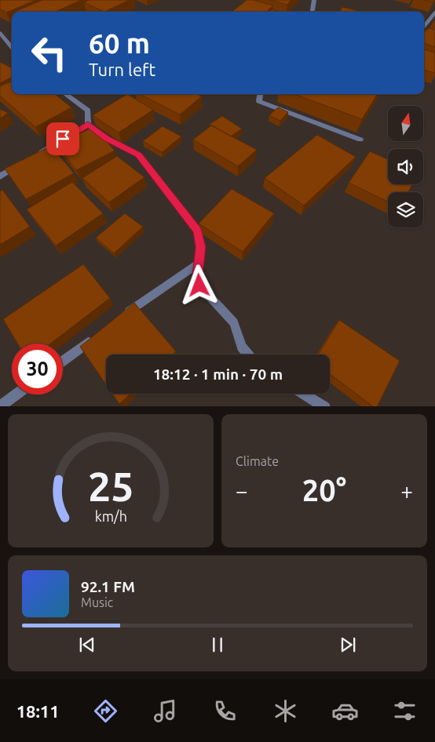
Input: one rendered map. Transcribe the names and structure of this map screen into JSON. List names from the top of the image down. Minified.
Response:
{"north":"top","page":{"turn":["60 m","Turn left"],"limit":"30","trip":"18:12 · 1 min · 70 m","tile":"Climate","heat":["−","20°","+"],"song":["92.1 FM","Music"],"tabs":"18:11","gauge":["25","km/h"]}}
